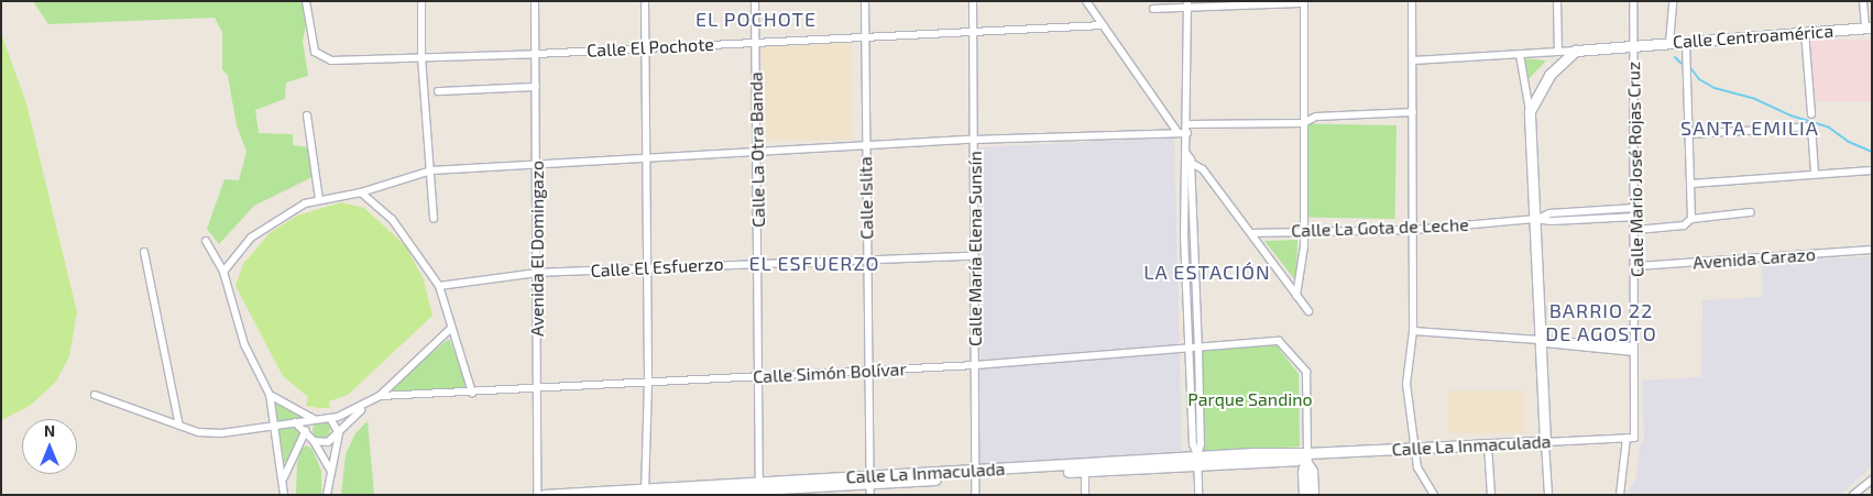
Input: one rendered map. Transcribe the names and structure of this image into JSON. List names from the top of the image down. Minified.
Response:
{"streets":{"main road":["Calle Centroamérica","Calle La Inmaculada"],"street":["Calle El Pochote","Calle La Otra Banda","Calle Mario José Rojas Cruz","Calle Islita","Calle La Gota de Leche","Avenida El Domingazo","Calle María Elena Sunsín","Avenida Carazo","Calle El Esfuerzo","Calle Simón Bolívar"]},"crossings":[["Calle Centroamérica","Calle Mario José Rojas Cruz"],["Calle El Pochote","Calle La Otra Banda"],["Calle El Pochote","Calle Islita"],["Calle El Pochote","Avenida El Domingazo"],["Calle El Pochote","Calle María Elena Sunsín"],["Calle La Otra Banda","Calle El Esfuerzo"],["Calle La Otra Banda","Calle Simón Bolívar"],["Calle La Otra Banda","Calle La Inmaculada"],["Calle Mario José Rojas Cruz","Calle La Gota de Leche"],["Calle Mario José Rojas Cruz","Avenida Carazo"],["Calle Mario José Rojas Cruz","Calle La Inmaculada"],["Calle Islita","Calle El Esfuerzo"],["Calle Islita","Calle Simón Bolívar"],["Calle Islita","Calle La Inmaculada"],["Avenida El Domingazo","Calle El Esfuerzo"],["Avenida El Domingazo","Calle Simón Bolívar"],["Calle María Elena Sunsín","Calle El Esfuerzo"],["Calle María Elena Sunsín","Calle Simón Bolívar"],["Calle María Elena Sunsín","Calle La Inmaculada"],["Calle Simón Bolívar","Calle La Inmaculada"]],"districts":["EL POCHOTE","SANTA EMILIA","EL ESFUERZO","LA ESTACIÓN","BARRIO 22 DE AGOSTO"],"parks":["Parque Sandino"],"north":"top"}
